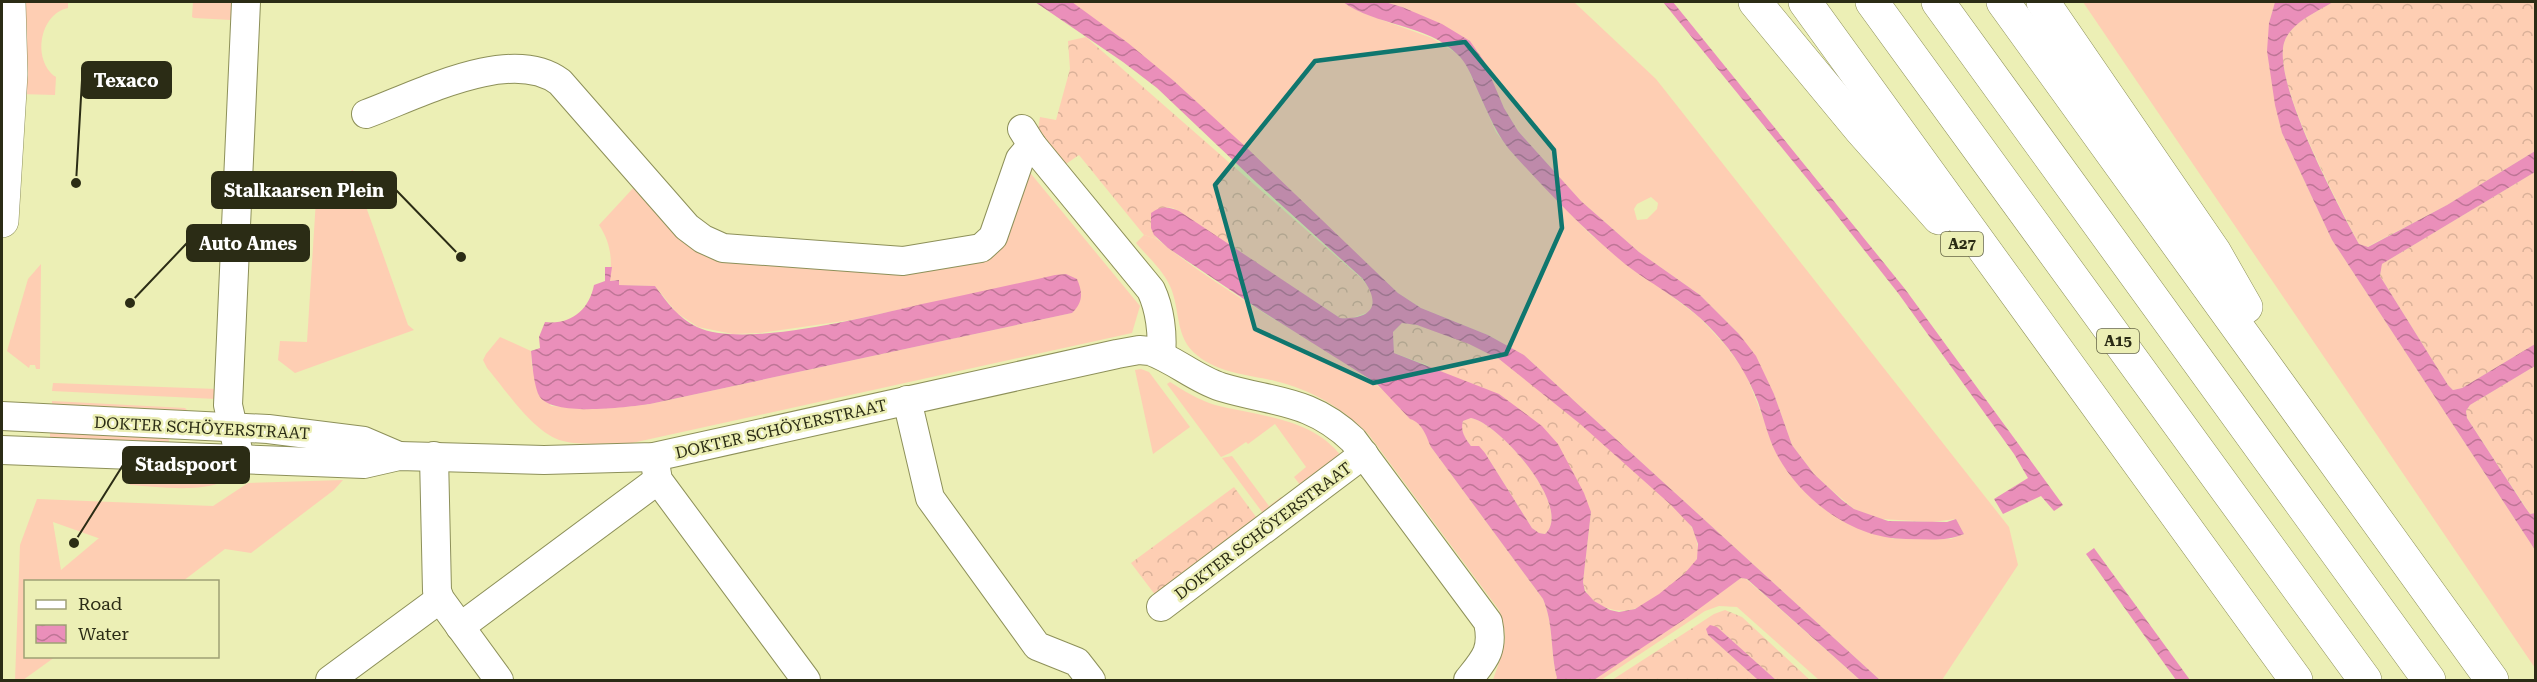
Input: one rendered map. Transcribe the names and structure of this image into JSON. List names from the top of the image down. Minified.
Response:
{"streets":{"main road":["A27","A15"],"street":["DOKTER SCHÖYERSTRAAT"]},"places":["Texaco","Stalkaarsen Plein","Auto Ames","Stadspoort"],"legend":["Road","Water"]}
